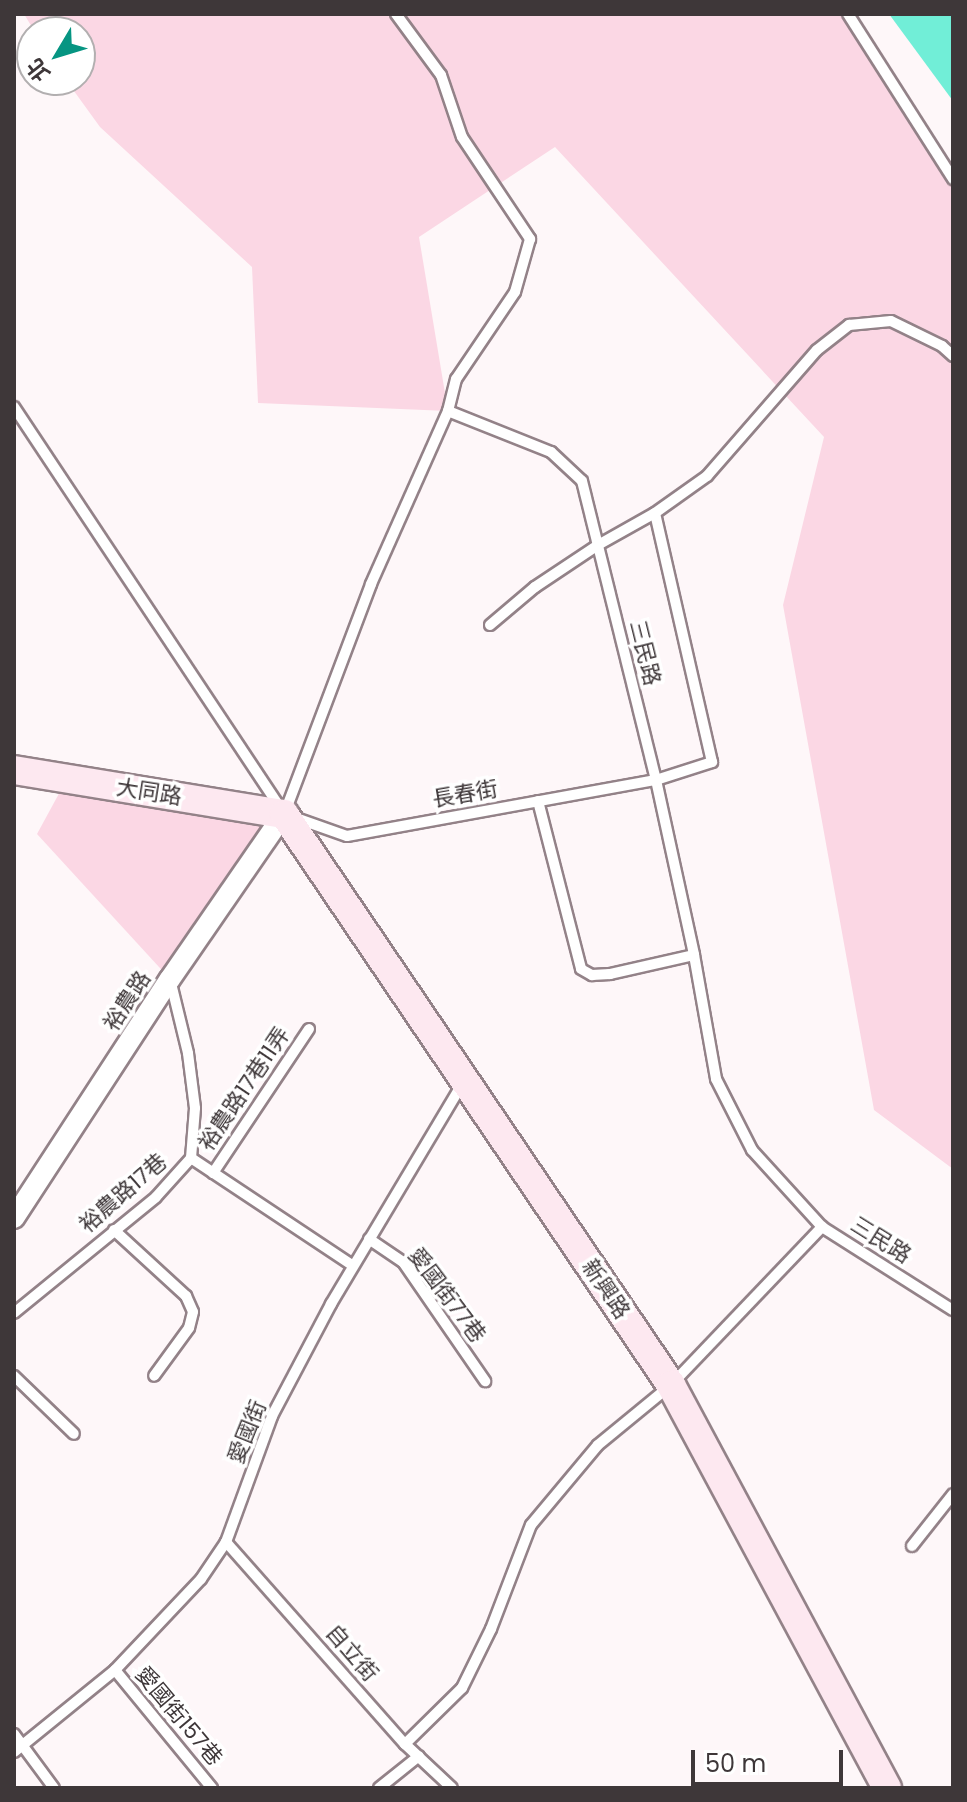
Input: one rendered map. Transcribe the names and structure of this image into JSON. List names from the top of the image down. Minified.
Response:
{"streets":{"street":["大同路","裕農路","新興路"],"lane":["三民路","長春街","裕農路17巷11弄","裕農路17巷","愛國街77巷","愛國街","自立街","愛國街157巷"]},"crossings":[["三民路","長春街"],["大同路","長春街"],["大同路","裕農路"],["大同路","新興路"],["長春街","裕農路"],["長春街","新興路"],["裕農路","裕農路17巷"],["裕農路","新興路"],["裕農路17巷11弄","裕農路17巷"],["裕農路17巷11弄","愛國街"],["新興路","愛國街"],["愛國街77巷","愛國街"],["愛國街","自立街"],["愛國街","愛國街157巷"]],"scale_bar":"50 m","north":"bottom left"}
